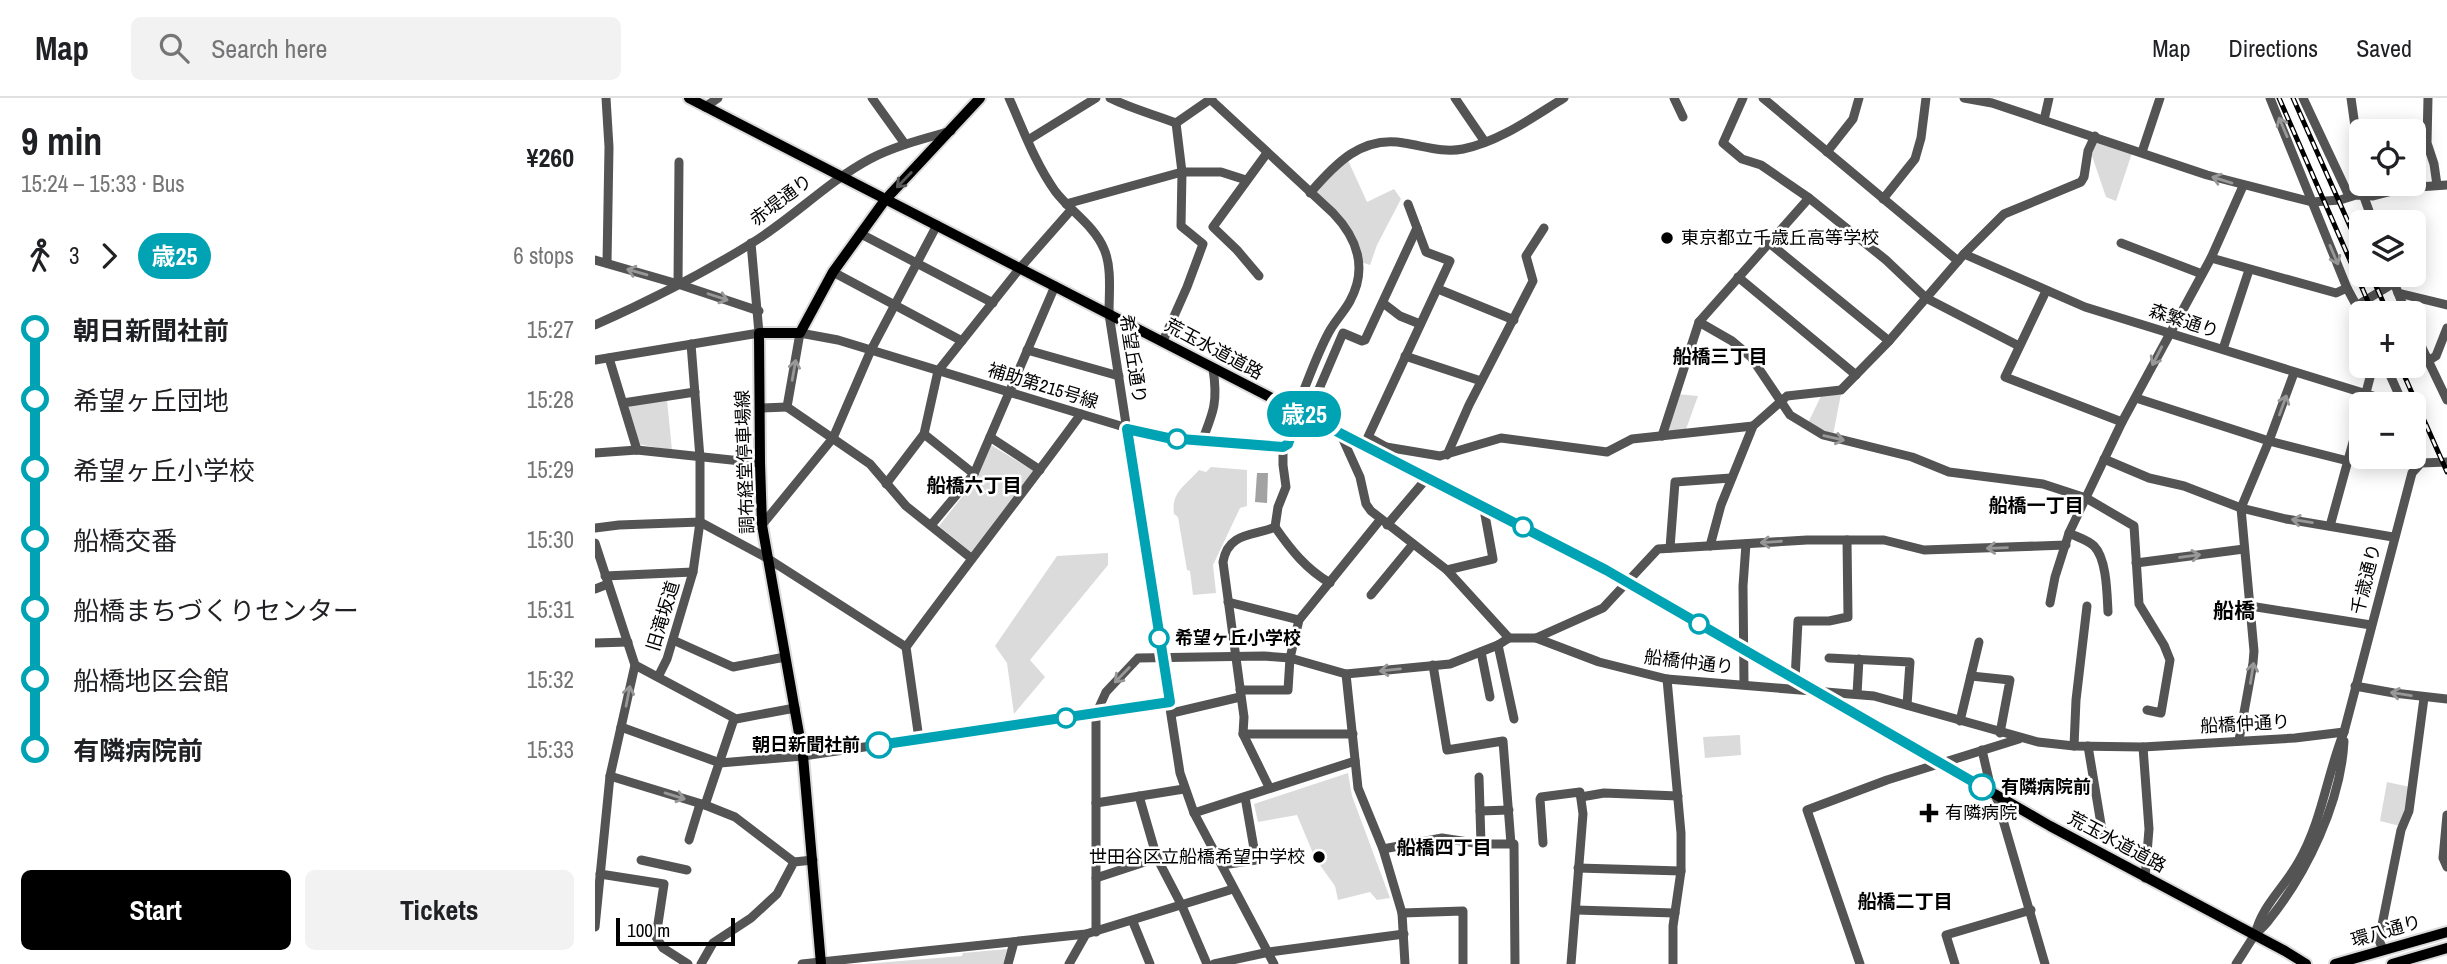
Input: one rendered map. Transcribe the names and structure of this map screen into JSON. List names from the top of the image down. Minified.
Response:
{"streets":{"main road":["荒玉水道道路","調布経堂停車場線","環八通り"],"street":["赤堤通り","森繁通り","希望丘通り","補助第215号線","千歳通り","旧滝坂道","船橋仲通り"]},"crossings":[["赤堤通り","荒玉水道道路"],["荒玉水道道路","希望丘通り"],["荒玉水道道路","千歳通り"],["荒玉水道道路","船橋仲通り"],["希望丘通り","補助第215号線"],["千歳通り","船橋仲通り"]],"districts":["船橋三丁目","船橋六丁目","船橋一丁目","船橋","船橋四丁目","船橋二丁目"],"places":{"other":["東京都立千歳丘高等学校","希望ヶ丘小学校","朝日新聞社前","有隣病院前","世田谷区立船橋希望中学校"],"health":["有隣病院"]},"lines":["bus line 歳25"],"scale_bar":"100 m","page":{"header":"Map","search":"Search here","nav":["Map","Directions","Saved"],"heading":["9 min","15:24 – 15:33 · Bus","¥260"],"on_map":"歳25","map_buttons":["+","−"],"legs":["3","歳25","6 stops"],"list":[{"name":"朝日新聞社前","value":"15:27"},{"name":"希望ヶ丘団地","value":"15:28"},{"name":"希望ヶ丘小学校","value":"15:29"},{"name":"船橋交番","value":"15:30"},{"name":"船橋まちづくりセンター","value":"15:31"},{"name":"船橋地区会館","value":"15:32"},{"name":"有隣病院前","value":"15:33"}],"buttons":["Start","Tickets"],"scale":"100 m"}}
